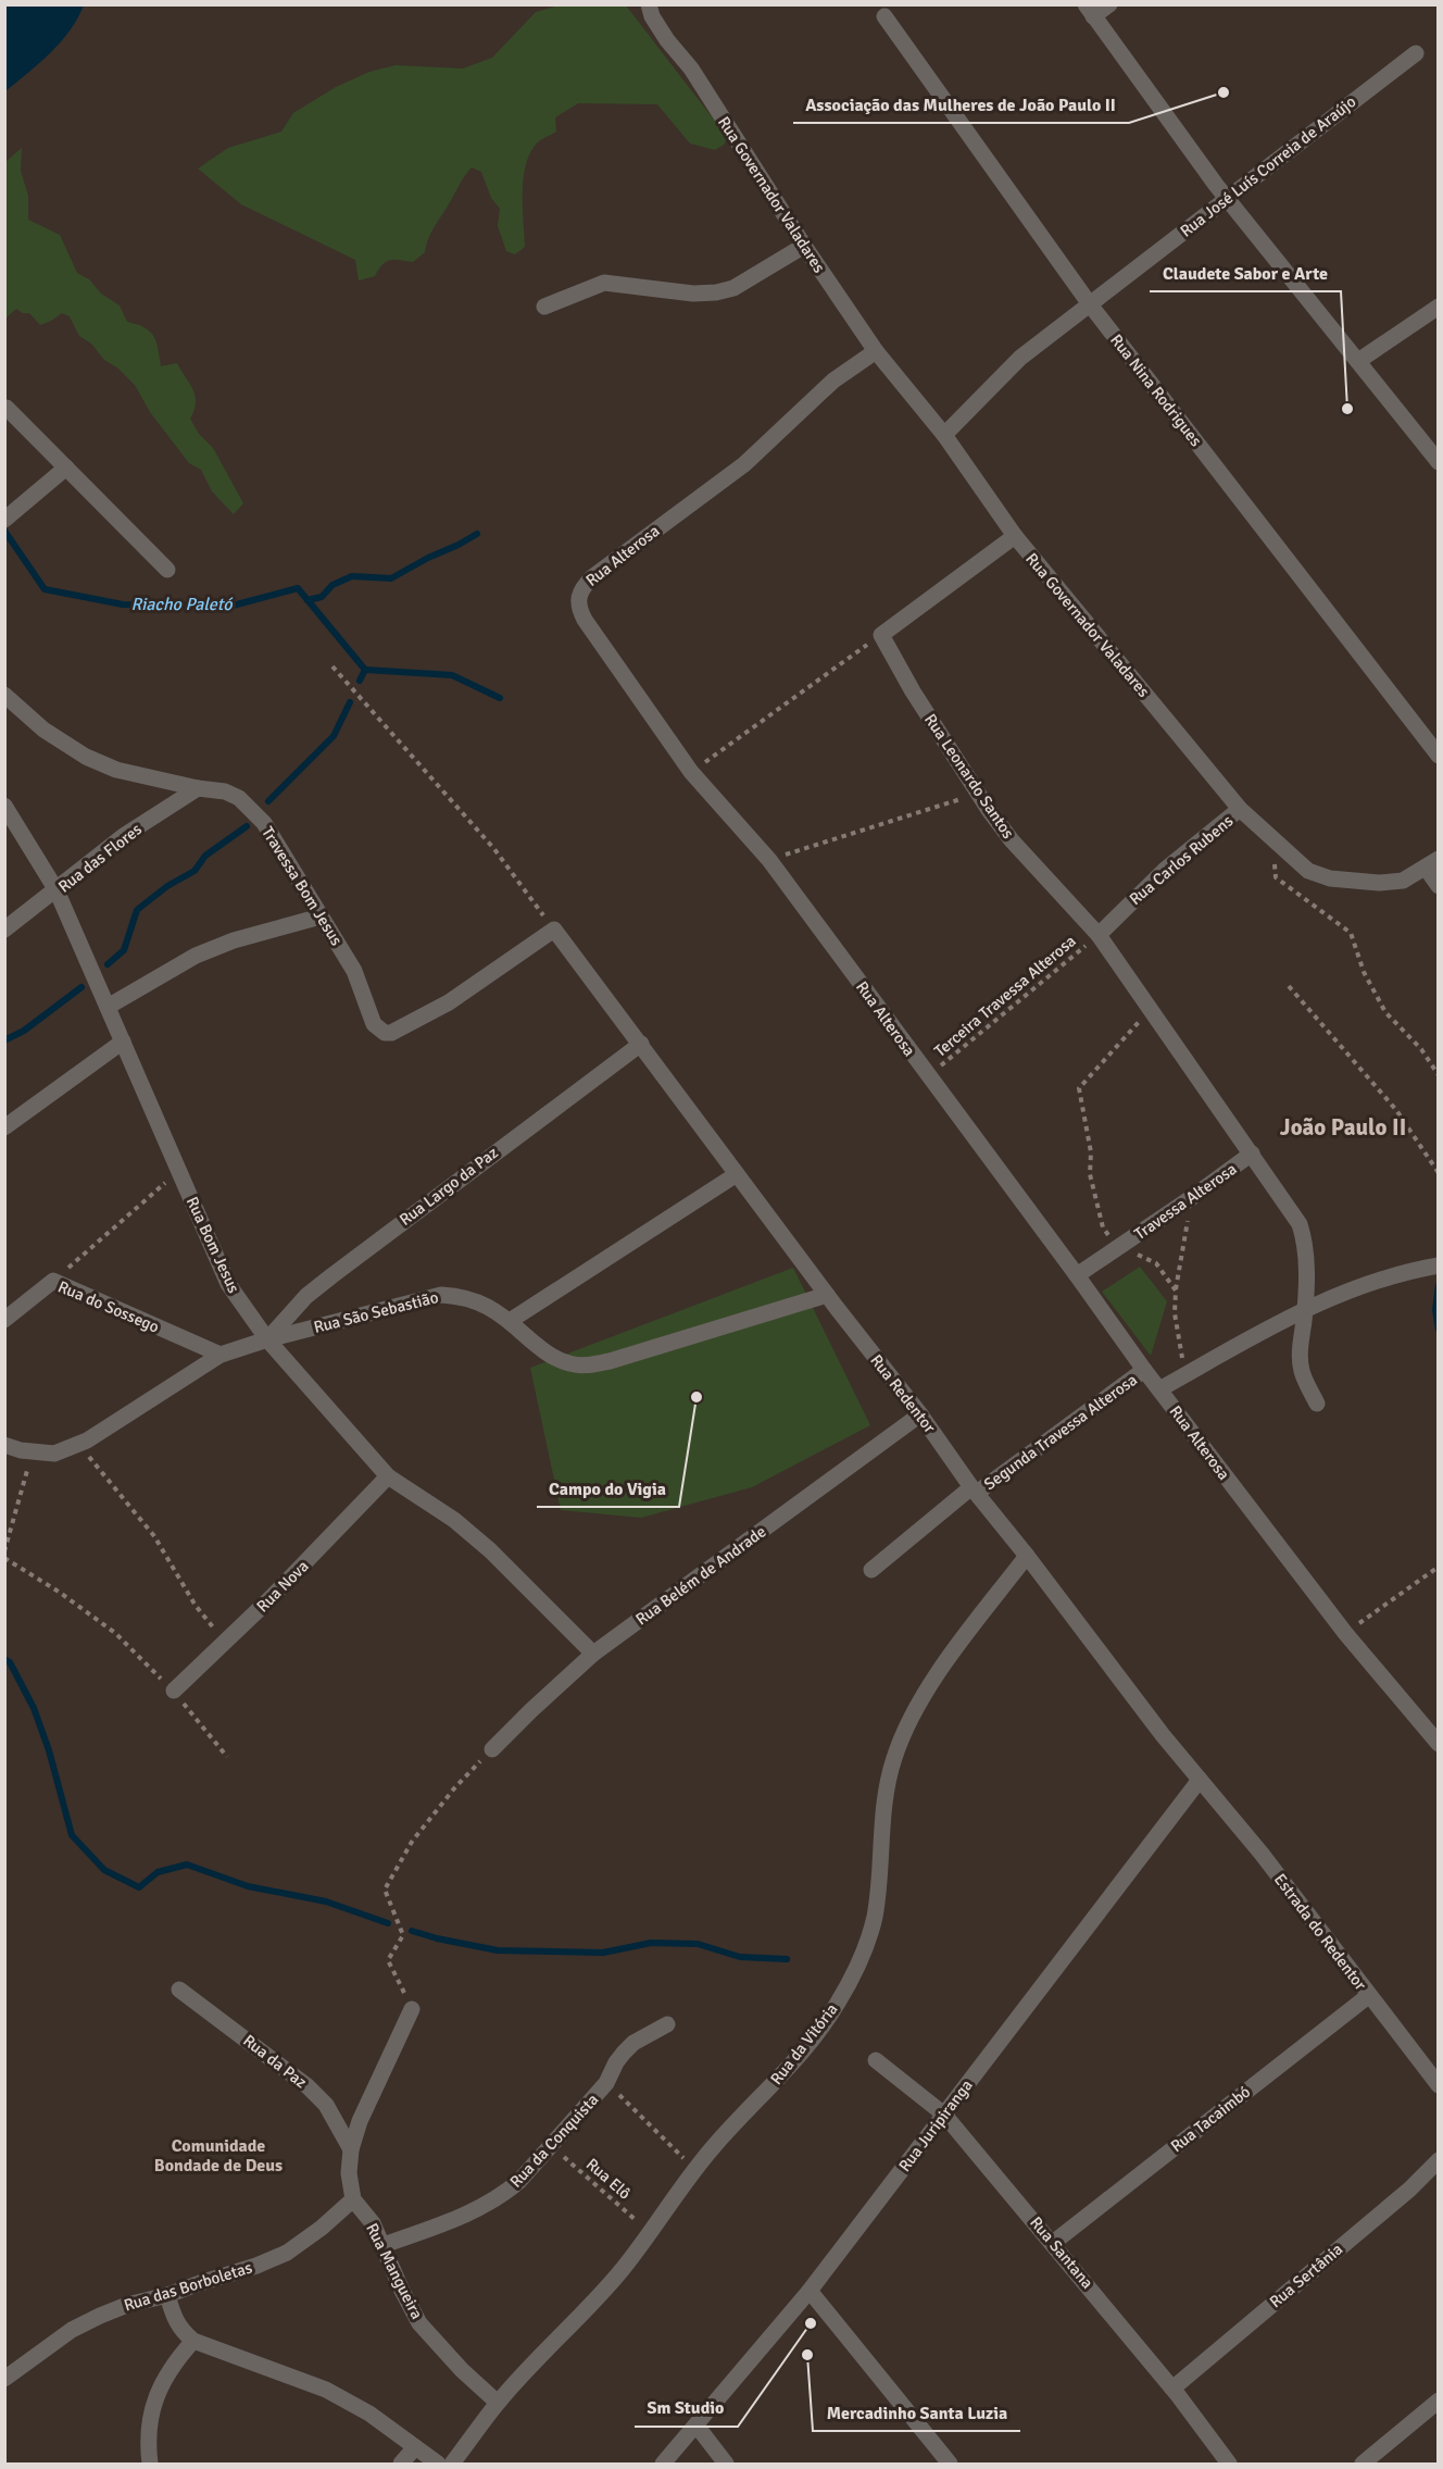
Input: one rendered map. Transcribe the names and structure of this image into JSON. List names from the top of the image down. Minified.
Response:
{"streets":{"street":["Rua José Luís Correia de Araújo","Rua Governador Valadares","Rua Nina Rodrigues","Rua Alterosa","Rua Leonardo Santos","Rua das Flores","Rua Carlos Rubens","Travessa Bom Jesus","Rua Largo da Paz","Travessa Alterosa","Rua Bom Jesus","Rua do Sossego","Rua São Sebastião","Rua Redentor","Segunda Travessa Alterosa","Rua Belém de Andrade","Rua Nova","Estrada do Redentor","Rua da Vitória","Rua da Paz","Rua Tacaimbó","Rua Juripiranga","Rua da Conquista","Rua Santana","Rua Mangueira","Rua Sertânia","Rua das Borboletas"],"path":["Terceira Travessa Alterosa","Rua Elô"]},"crossings":[["Rua José Luís Correia de Araújo","Rua Governador Valadares"],["Rua José Luís Correia de Araújo","Rua Nina Rodrigues"],["Rua Governador Valadares","Rua Alterosa"],["Rua Governador Valadares","Rua Carlos Rubens"],["Rua Alterosa","Terceira Travessa Alterosa"],["Rua Alterosa","Segunda Travessa Alterosa"],["Rua Leonardo Santos","Rua Carlos Rubens"],["Rua Leonardo Santos","Terceira Travessa Alterosa"],["Rua Leonardo Santos","Travessa Alterosa"],["Rua das Flores","Travessa Bom Jesus"],["Rua das Flores","Rua Bom Jesus"],["Rua Carlos Rubens","Terceira Travessa Alterosa"],["Travessa Bom Jesus","Rua Redentor"],["Rua Largo da Paz","Rua Bom Jesus"],["Rua Largo da Paz","Rua São Sebastião"],["Rua Largo da Paz","Rua Redentor"],["Rua Bom Jesus","Rua São Sebastião"],["Rua Bom Jesus","Rua Belém de Andrade"],["Rua Bom Jesus","Rua Nova"],["Rua do Sossego","Rua São Sebastião"],["Rua São Sebastião","Rua Redentor"],["Rua Redentor","Segunda Travessa Alterosa"],["Rua Redentor","Rua Belém de Andrade"],["Rua Redentor","Estrada do Redentor"],["Rua Redentor","Rua da Vitória"],["Rua Redentor","Rua Juripiranga"],["Estrada do Redentor","Rua Tacaimbó"],["Estrada do Redentor","Rua Juripiranga"],["Rua da Vitória","Rua Elô"],["Rua da Vitória","Rua Mangueira"],["Rua Tacaimbó","Rua Santana"],["Rua Juripiranga","Rua Santana"],["Rua da Conquista","Rua Elô"],["Rua da Conquista","Rua Mangueira"],["Rua Santana","Rua Sertânia"],["Rua Mangueira","Rua das Borboletas"]],"districts":["João Paulo II","Comunidade Bondade de Deus"],"water":["Riacho Paletó"],"places":["Associação das Mulheres de João Paulo II","Claudete Sabor e Arte","Campo do Vigia","Sm Studio","Mercadinho Santa Luzia"]}
